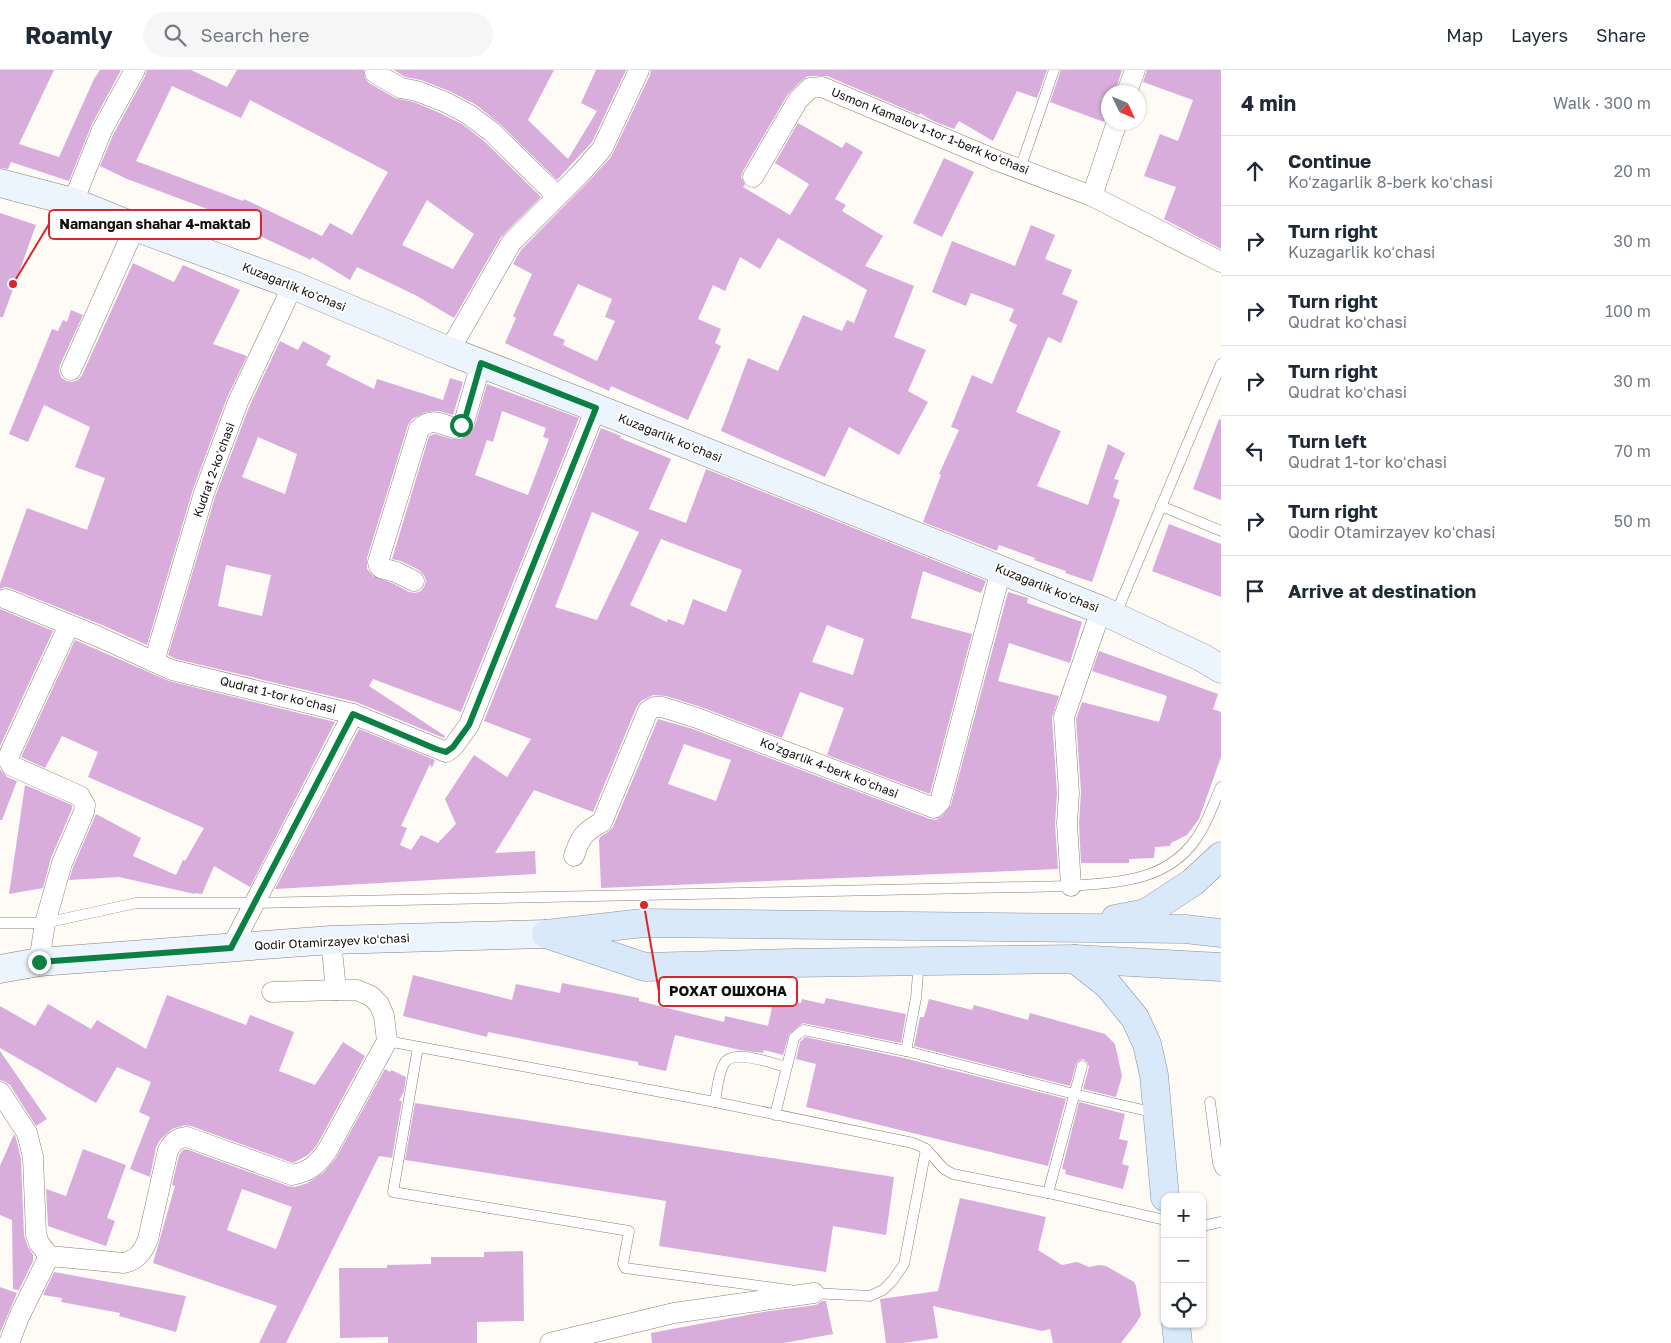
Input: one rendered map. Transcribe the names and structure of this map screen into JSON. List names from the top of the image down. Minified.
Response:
{"streets":{"street":["Usmon Kamalov 1-tor 1-berk koʻchasi","Kuzagarlik koʻchasi","Kudrat 2-koʻchasi","Qudrat 1-tor koʻchasi","Koʻzgarlik 4-berk koʻchasi","Qodir Otamirzayev koʻchasi"]},"crossings":[["Kuzagarlik koʻchasi","Kudrat 2-koʻchasi"],["Kuzagarlik koʻchasi","Koʻzgarlik 4-berk koʻchasi"],["Kudrat 2-koʻchasi","Qudrat 1-tor koʻchasi"],["Qudrat 1-tor koʻchasi","Qodir Otamirzayev koʻchasi"]],"places":["Namangan shahar 4-maktab","РОХАТ ОШХОНА"],"north":"bottom right","page":{"header":"Roamly","search":"Search here","nav":["Map","Layers","Share"],"heading":["4 min","Walk · 300 m"],"list":[["Continue","Koʻzagarlik 8-berk koʻchasi","20 m"],["Turn right","Kuzagarlik koʻchasi","30 m"],["Turn right","Qudrat koʻchasi","100 m"],["Turn right","Qudrat koʻchasi","30 m"],["Turn left","Qudrat 1-tor koʻchasi","70 m"],["Turn right","Qodir Otamirzayev koʻchasi","50 m"],"Arrive at destination"],"map_buttons":["+","−"]}}
